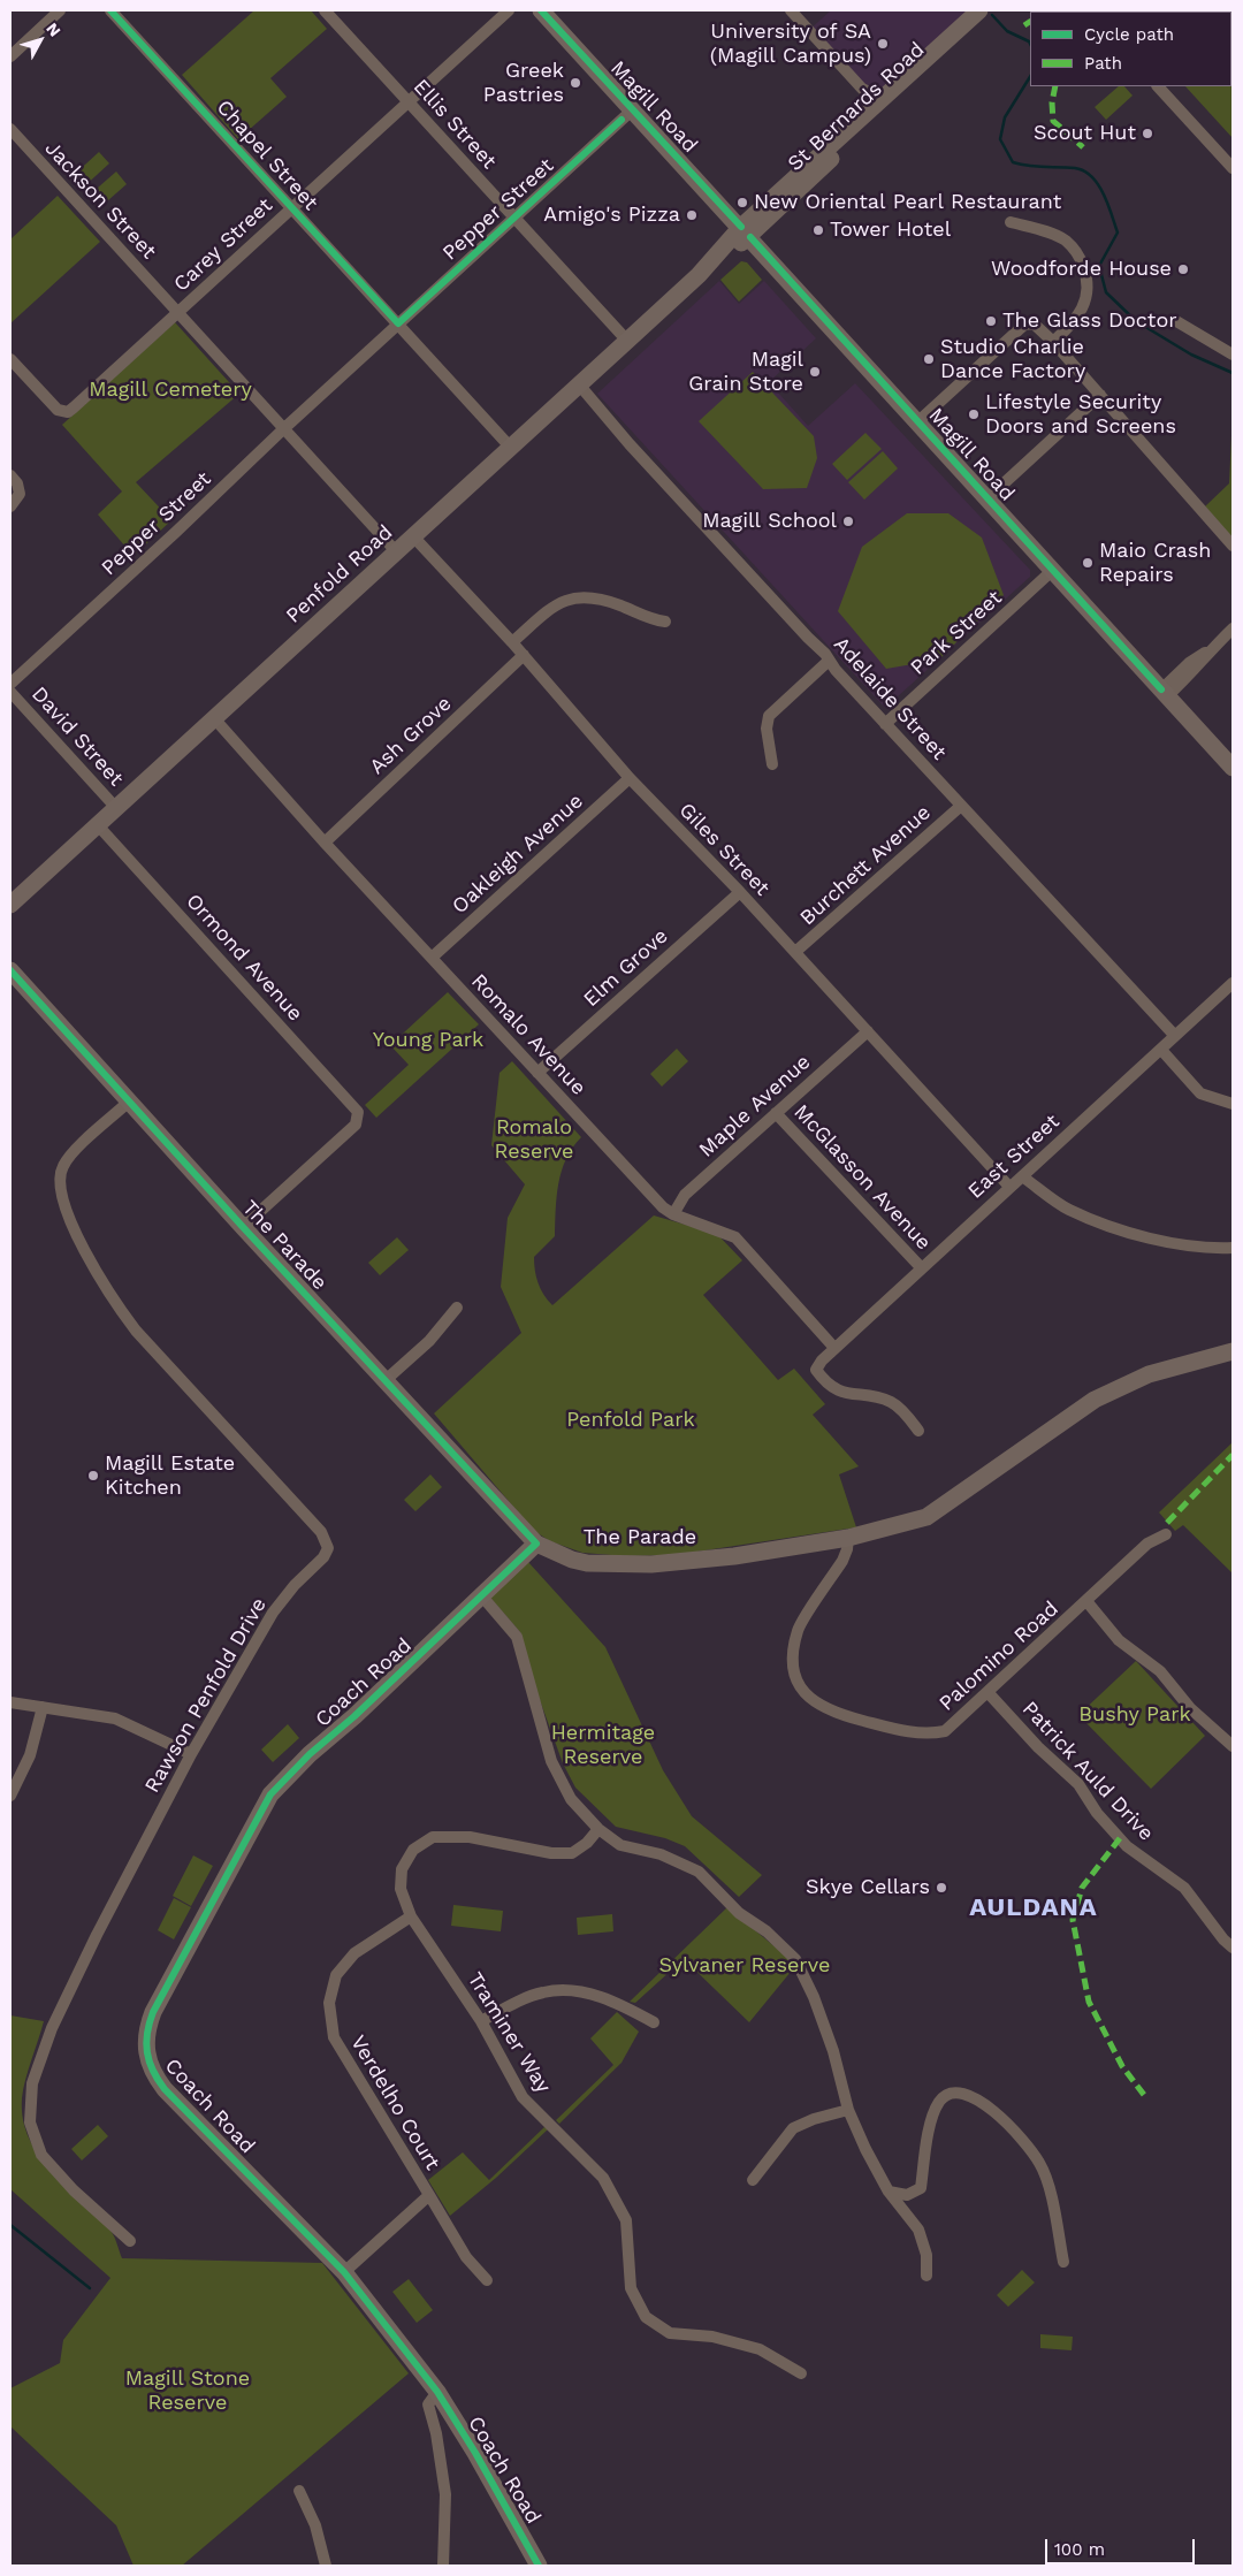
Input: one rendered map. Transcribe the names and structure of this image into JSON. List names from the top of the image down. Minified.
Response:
{"streets":{"main road":["Magill Road","St Bernards Road","Penfold Road","The Parade","Coach Road"],"street":["Ellis Street","Chapel Street","Jackson Street","Pepper Street","Carey Street","Park Street","Adelaide Street","Ash Grove","David Street","Giles Street","Oakleigh Avenue","Burchett Avenue","Ormond Avenue","Elm Grove","Romalo Avenue","Maple Avenue","East Street","McGlasson Avenue","Palomino Road","Rawson Penfold Drive","Patrick Auld Drive","Traminer Way","Verdelho Court"]},"crossings":[["Magill Road","St Bernards Road"],["Magill Road","Pepper Street"],["Magill Road","Penfold Road"],["Magill Road","Park Street"],["St Bernards Road","Penfold Road"],["Ellis Street","Pepper Street"],["Ellis Street","Carey Street"],["Ellis Street","Penfold Road"],["Chapel Street","Pepper Street"],["Chapel Street","Carey Street"],["Chapel Street","Penfold Road"],["Jackson Street","Pepper Street"],["Jackson Street","Carey Street"],["Jackson Street","Penfold Road"],["Penfold Road","Adelaide Street"],["Penfold Road","David Street"],["Penfold Road","Giles Street"],["Penfold Road","Ormond Avenue"],["Penfold Road","Romalo Avenue"],["Park Street","Adelaide Street"],["Adelaide Street","Burchett Avenue"],["Adelaide Street","East Street"],["Ash Grove","Giles Street"],["Ash Grove","Romalo Avenue"],["Giles Street","Oakleigh Avenue"],["Giles Street","Burchett Avenue"],["Giles Street","Elm Grove"],["Giles Street","Maple Avenue"],["Giles Street","East Street"],["Oakleigh Avenue","Romalo Avenue"],["Ormond Avenue","The Parade"],["Elm Grove","Romalo Avenue"],["Romalo Avenue","Maple Avenue"],["Romalo Avenue","East Street"],["Maple Avenue","McGlasson Avenue"],["East Street","McGlasson Avenue"],["The Parade","Palomino Road"],["The Parade","Coach Road"],["The Parade","Rawson Penfold Drive"],["Palomino Road","Patrick Auld Drive"],["Coach Road","Verdelho Court"],["Traminer Way","Verdelho Court"]],"districts":["AULDANA"],"parks":["Magill Cemetery","Young Park","Romalo Reserve","Penfold Park","Bushy Park","Hermitage Reserve","Sylvaner Reserve","Magill Stone Reserve"],"places":["University of SA (Magill Campus)","Greek Pastries","Scout Hut","New Oriental Pearl Restaurant","Amigo's Pizza","Tower Hotel","Woodforde House","The Glass Doctor","Studio Charlie Dance Factory","Magil Grain Store","Lifestyle Security Doors and Screens","Magill School","Maio Crash Repairs","Magill Estate Kitchen","Skye Cellars"],"legend":["Cycle path","Path"],"scale_bar":"100 m","north":"top right"}
